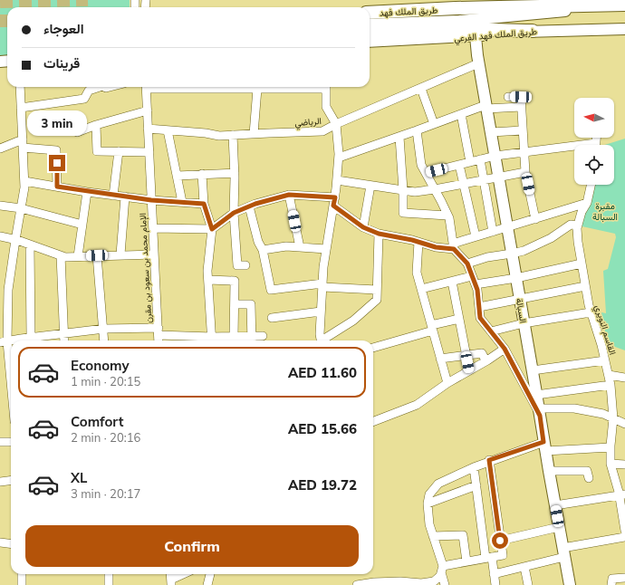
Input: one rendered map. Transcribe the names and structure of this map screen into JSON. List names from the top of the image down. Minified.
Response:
{"streets":{"highway":["طريق الملك فهد"],"main road":["طريق الملك فهد الفرعي","السبالة"],"street":["الرياضي","الإمام محمد بن سعود بن مقرن","القاسم النويري"]},"crossings":[["طريق الملك فهد الفرعي","السبالة"],["الرياضي","الإمام محمد بن سعود بن مقرن"],["الرياضي","السبالة"]],"parks":["مقبرة السبالة"],"north":"left","page":{"banner":["العوجاء","قرينات"],"bubble":"3 min","list":[{"name":"Economy","note":"1 min · 20:15","value":"AED 11.60"},{"name":"Comfort","note":"2 min · 20:16","value":"AED 15.66"},{"name":"XL","note":"3 min · 20:17","value":"AED 19.72"}],"buttons":"Confirm"}}
